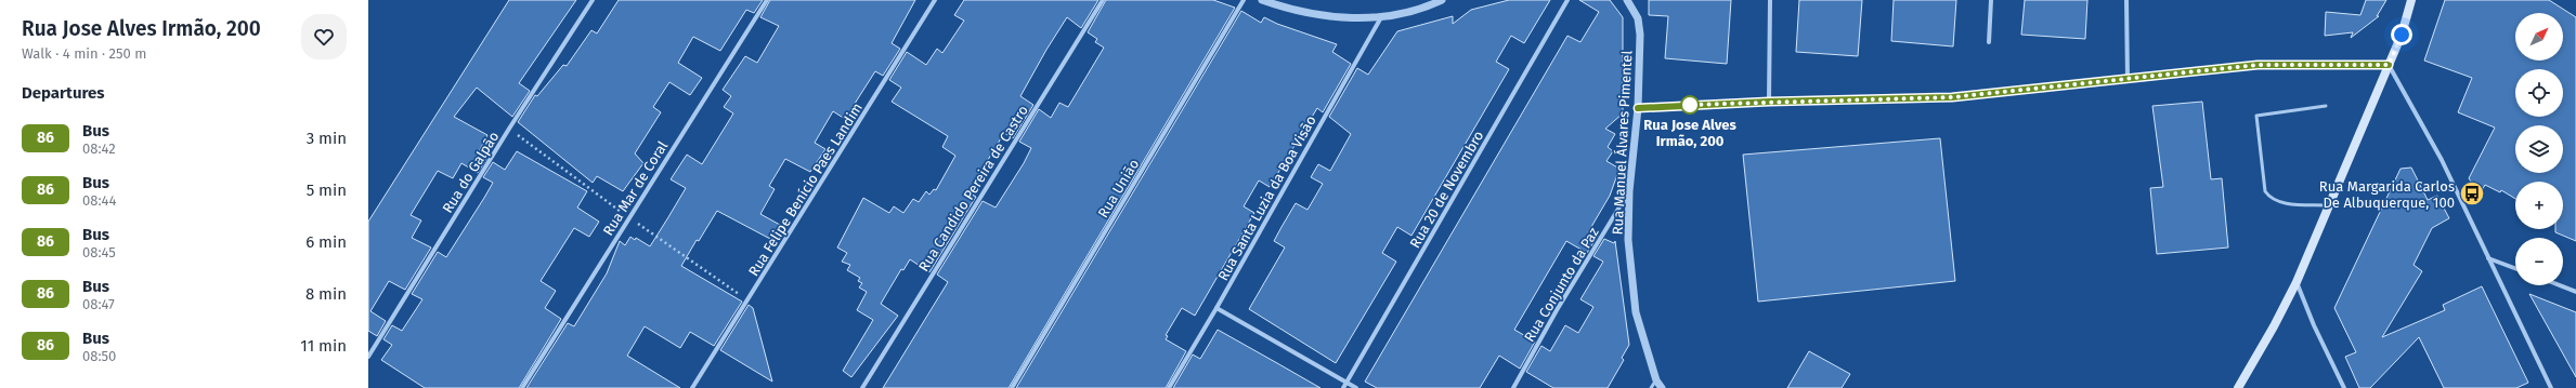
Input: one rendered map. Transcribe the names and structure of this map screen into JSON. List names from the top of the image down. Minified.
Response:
{"streets":{"street":["Rua Manuel Álvares Pimentel","Rua do Galpão","Rua Mar de Coral","Rua Candido Pereira de Castro","Rua União","Rua Felipe Benício Paes Landim","Rua 20 de Novembro","Rua Santa Luzia da Boa Visão","Rua Conjunto da Paz"]},"crossings":[["Rua Manuel Álvares Pimentel","Rua Conjunto da Paz"]],"places":{"other":["Rua Jose Alves Irmão, 200"],"bus stop":["Rua Margarida Carlos De Albuquerque, 100"]},"lines":["bus line 86"],"north":"top right","page":{"heading":[["Rua Jose Alves Irmão, 200","Walk · 4 min · 250 m"],"Departures"],"map_buttons":["+","−"],"list":[{"mark":"86","name":"Bus","note":"08:42","value":"3 min"},{"mark":"86","name":"Bus","note":"08:44","value":"5 min"},{"mark":"86","name":"Bus","note":"08:45","value":"6 min"},{"mark":"86","name":"Bus","note":"08:47","value":"8 min"},{"mark":"86","name":"Bus","note":"08:50","value":"11 min"}]}}
